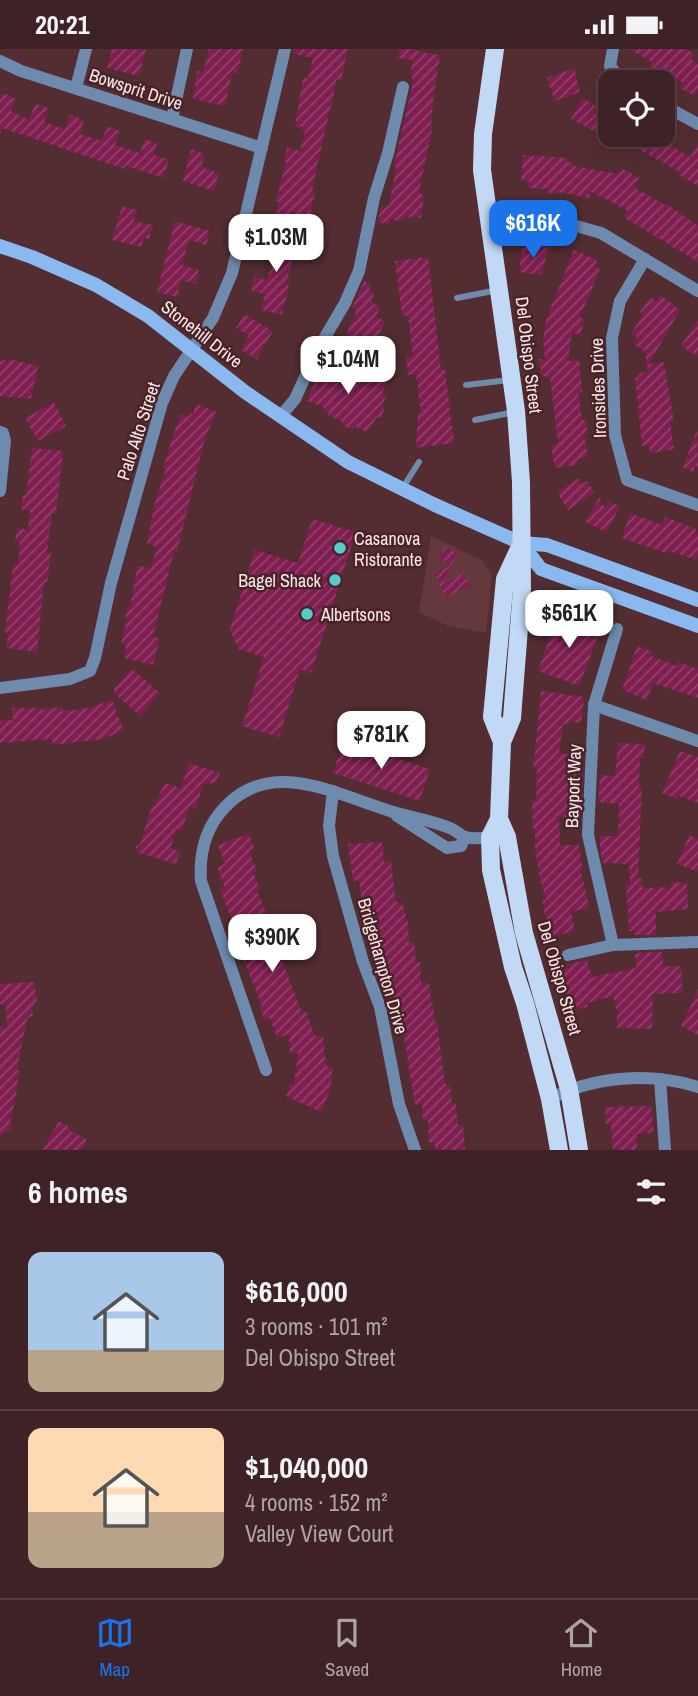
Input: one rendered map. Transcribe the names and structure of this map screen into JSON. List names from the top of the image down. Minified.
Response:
{"streets":{"main road":["Stonehill Drive","Del Obispo Street"],"street":["Bowsprit Drive","Ironsides Drive","Palo Alto Street","Bayport Way","Bridgehampton Drive"]},"crossings":[["Bowsprit Drive","Palo Alto Street"],["Stonehill Drive","Del Obispo Street"],["Stonehill Drive","Palo Alto Street"]],"places":["Casanova Ristorante","Bagel Shack","Albertsons"],"page":{"status":"20:21","price":["$616K","$1.03M","$1.04M","$561K","$781K","$390K"],"heading":"6 homes","list":[{"name":"$616,000","note":"3 rooms · 101 m² · Del Obispo Street"},{"name":"$1,040,000","note":"4 rooms · 152 m² · Valley View Court"}],"tabs":["Map","Saved","Home"]}}
